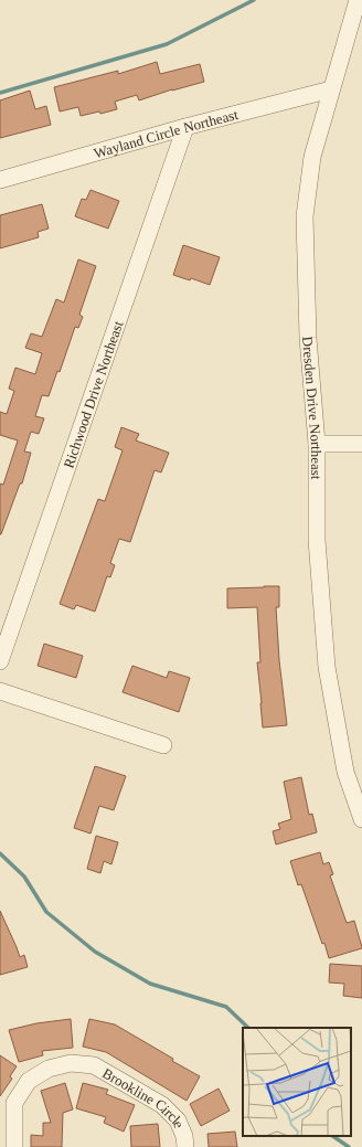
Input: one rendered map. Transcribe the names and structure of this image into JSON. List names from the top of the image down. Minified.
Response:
{"streets":{"street":["Wayland Circle Northeast","Richwood Drive Northeast","Dresden Drive Northeast","Brookline Circle"]},"crossings":[["Wayland Circle Northeast","Richwood Drive Northeast"],["Wayland Circle Northeast","Dresden Drive Northeast"]]}
